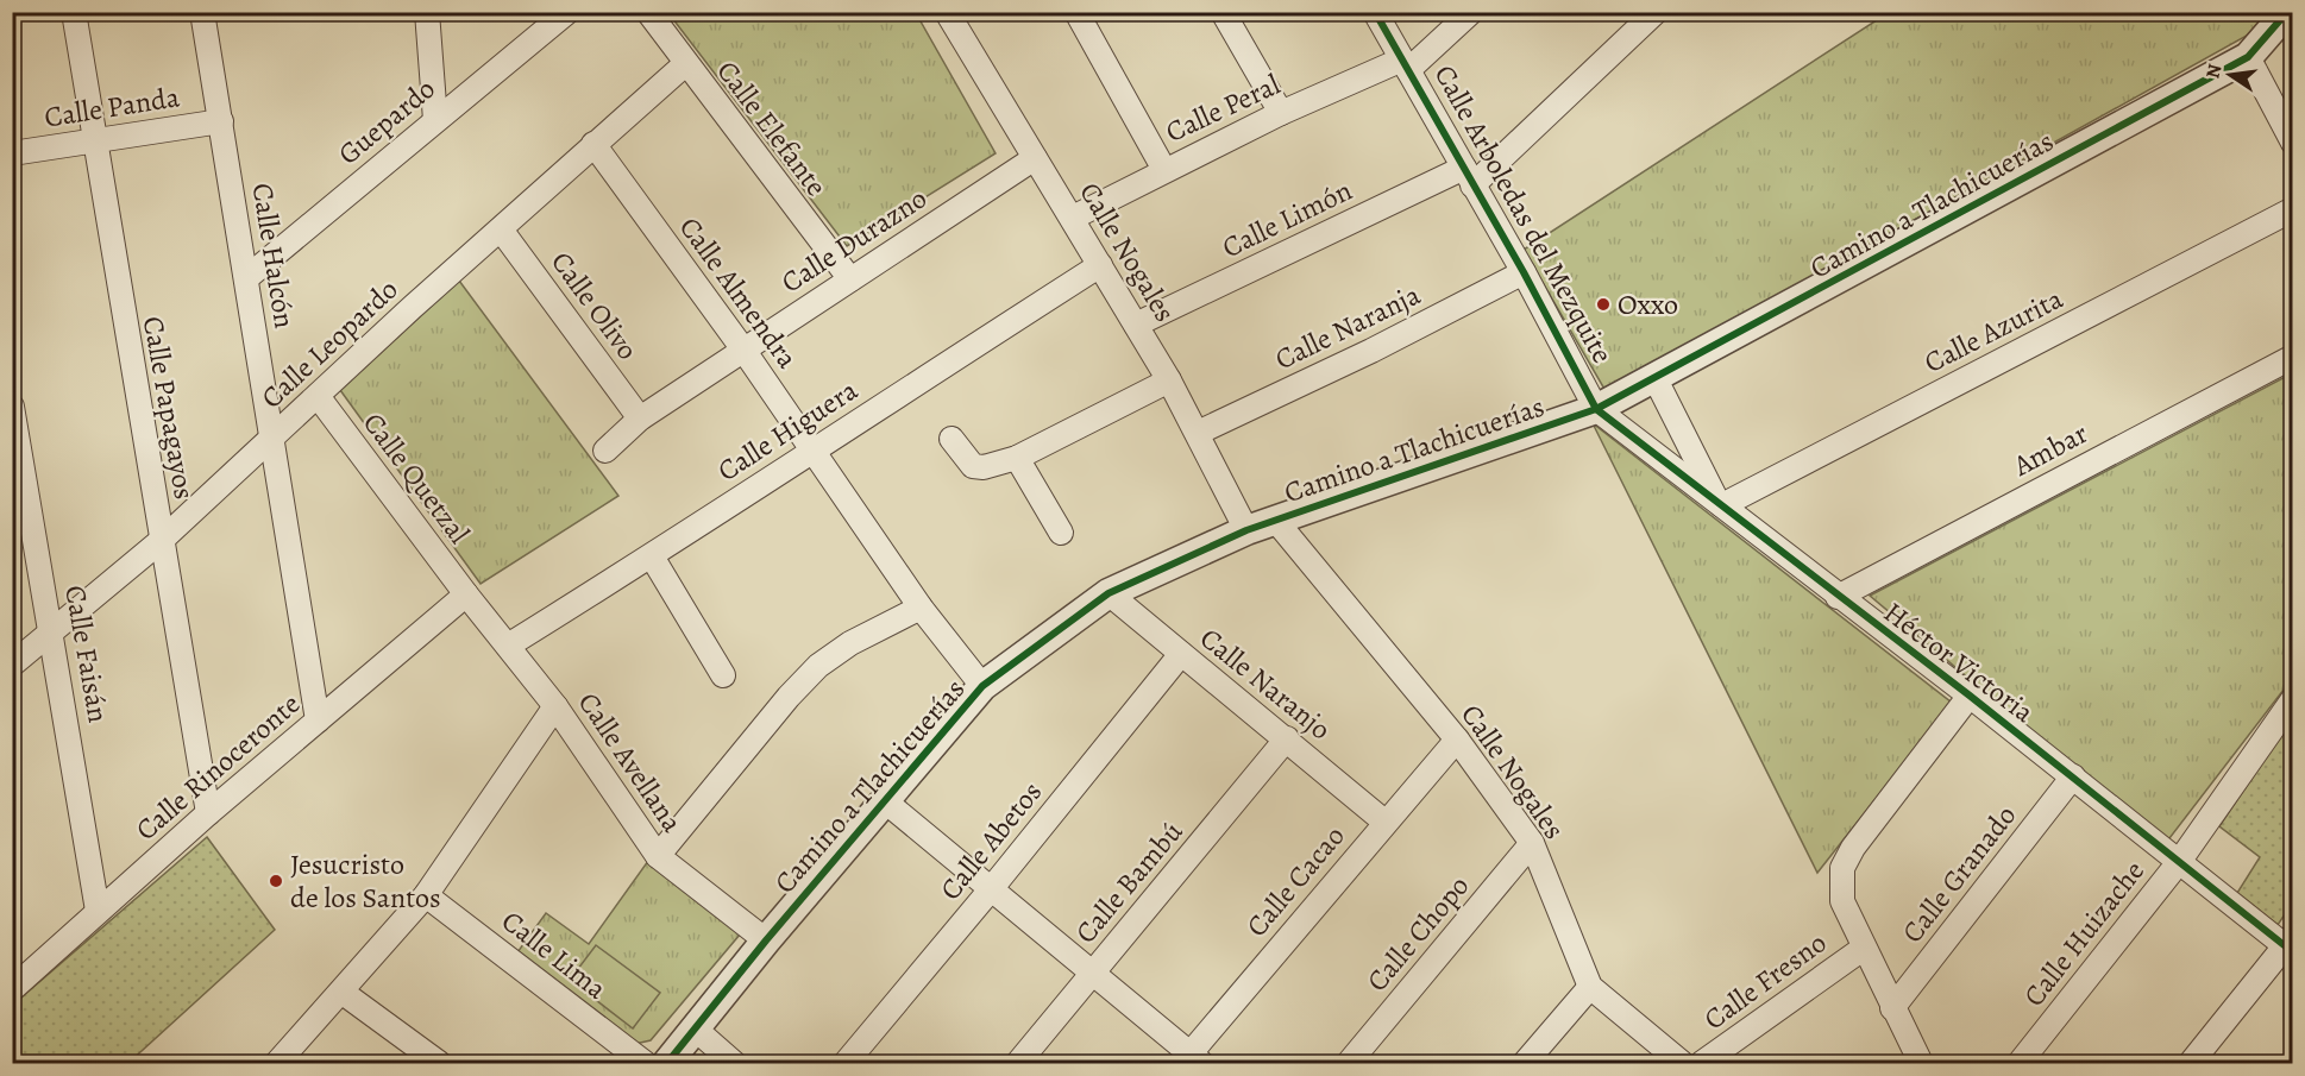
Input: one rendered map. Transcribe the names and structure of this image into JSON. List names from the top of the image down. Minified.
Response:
{"streets":{"street":["Calle Panda","Calle Peral","Guepardo","Calle Elefante","Camino a Tlachicuerías","Calle Arboledas del Mezquite","Calle Limón","Calle Durazno","Calle Nogales","Calle Halcón","Calle Almendra","Calle Olivo","Calle Naranja","Calle Azurita","Calle Leopardo","Calle Papagayos","Calle Higuera","Ambar","Calle Quetzal","Calle Faisán","Héctor Victoria","Calle Naranjo","Calle Avellana","Calle Rinoceronte","Calle Abetos","Calle Granado","Calle Cacao","Calle Bambú","Calle Chopo","Calle Huizache","Calle Lima","Calle Fresno"]},"crossings":[["Calle Panda","Calle Halcón"],["Calle Panda","Calle Papagayos"],["Calle Peral","Calle Arboledas del Mezquite"],["Calle Peral","Calle Nogales"],["Guepardo","Calle Halcón"],["Calle Elefante","Calle Durazno"],["Calle Elefante","Calle Leopardo"],["Camino a Tlachicuerías","Calle Arboledas del Mezquite"],["Camino a Tlachicuerías","Calle Nogales"],["Camino a Tlachicuerías","Calle Almendra"],["Camino a Tlachicuerías","Héctor Victoria"],["Camino a Tlachicuerías","Calle Naranjo"],["Camino a Tlachicuerías","Calle Avellana"],["Calle Arboledas del Mezquite","Calle Limón"],["Calle Arboledas del Mezquite","Calle Naranja"],["Calle Arboledas del Mezquite","Héctor Victoria"],["Calle Limón","Calle Nogales"],["Calle Durazno","Calle Nogales"],["Calle Durazno","Calle Almendra"],["Calle Durazno","Calle Olivo"],["Calle Nogales","Calle Naranja"],["Calle Nogales","Calle Higuera"],["Calle Nogales","Calle Cacao"],["Calle Nogales","Calle Chopo"],["Calle Halcón","Calle Leopardo"],["Calle Halcón","Calle Rinoceronte"],["Calle Almendra","Calle Leopardo"],["Calle Almendra","Calle Higuera"],["Calle Olivo","Calle Leopardo"],["Calle Azurita","Héctor Victoria"],["Calle Leopardo","Calle Papagayos"],["Calle Leopardo","Calle Quetzal"],["Calle Leopardo","Calle Faisán"],["Calle Papagayos","Calle Rinoceronte"],["Calle Higuera","Calle Avellana"],["Ambar","Héctor Victoria"],["Calle Quetzal","Calle Avellana"],["Calle Quetzal","Calle Rinoceronte"],["Calle Faisán","Calle Rinoceronte"],["Héctor Victoria","Calle Granado"],["Héctor Victoria","Calle Huizache"],["Calle Naranjo","Calle Abetos"],["Calle Naranjo","Calle Cacao"],["Calle Naranjo","Calle Bambú"],["Calle Avellana","Calle Rinoceronte"]],"places":["Oxxo","Jesucristo de los Santos"],"north":"left"}
